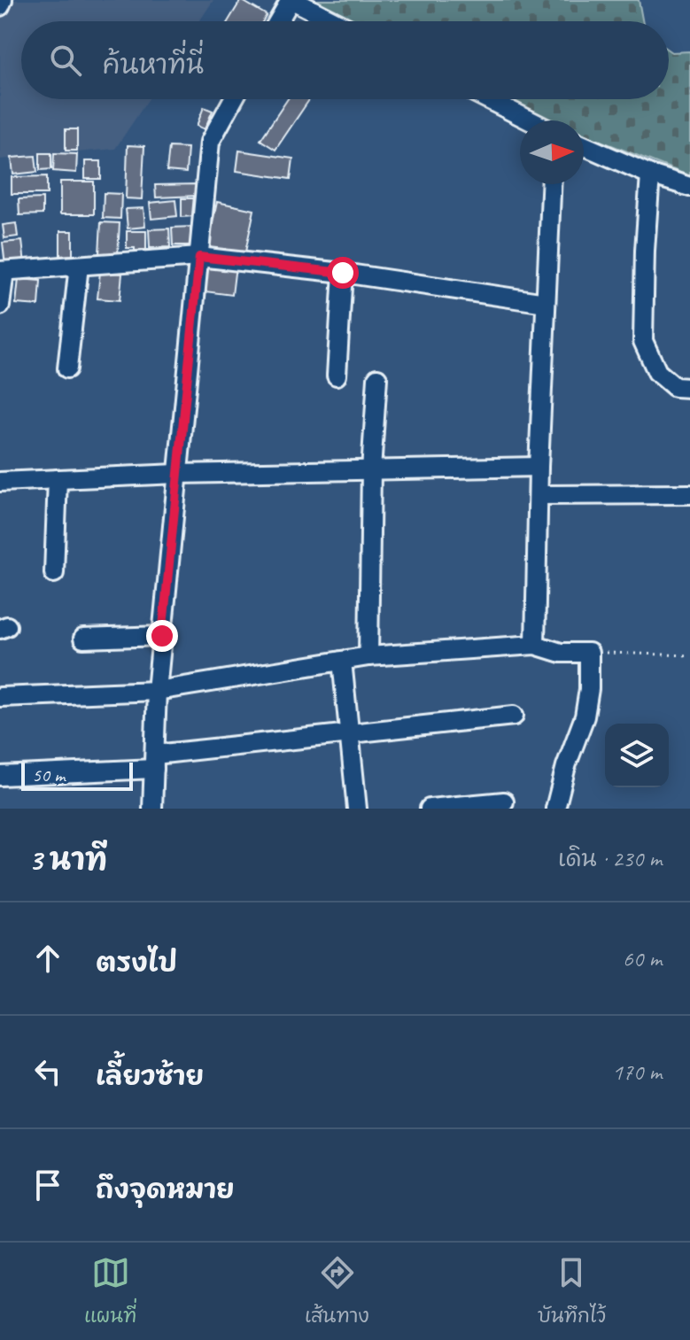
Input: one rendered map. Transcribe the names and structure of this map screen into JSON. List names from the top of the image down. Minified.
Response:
{"scale_bar":"50 m","north":"right","page":{"search":"ค้นหาที่นี่","scale":"50 m","heading":["3 นาที","เดิน · 230 m"],"list":[["ตรงไป","60 m"],["เลี้ยวซ้าย","170 m"],"ถึงจุดหมาย"],"nav":["แผนที่","เส้นทาง","บันทึกไว้"]}}
